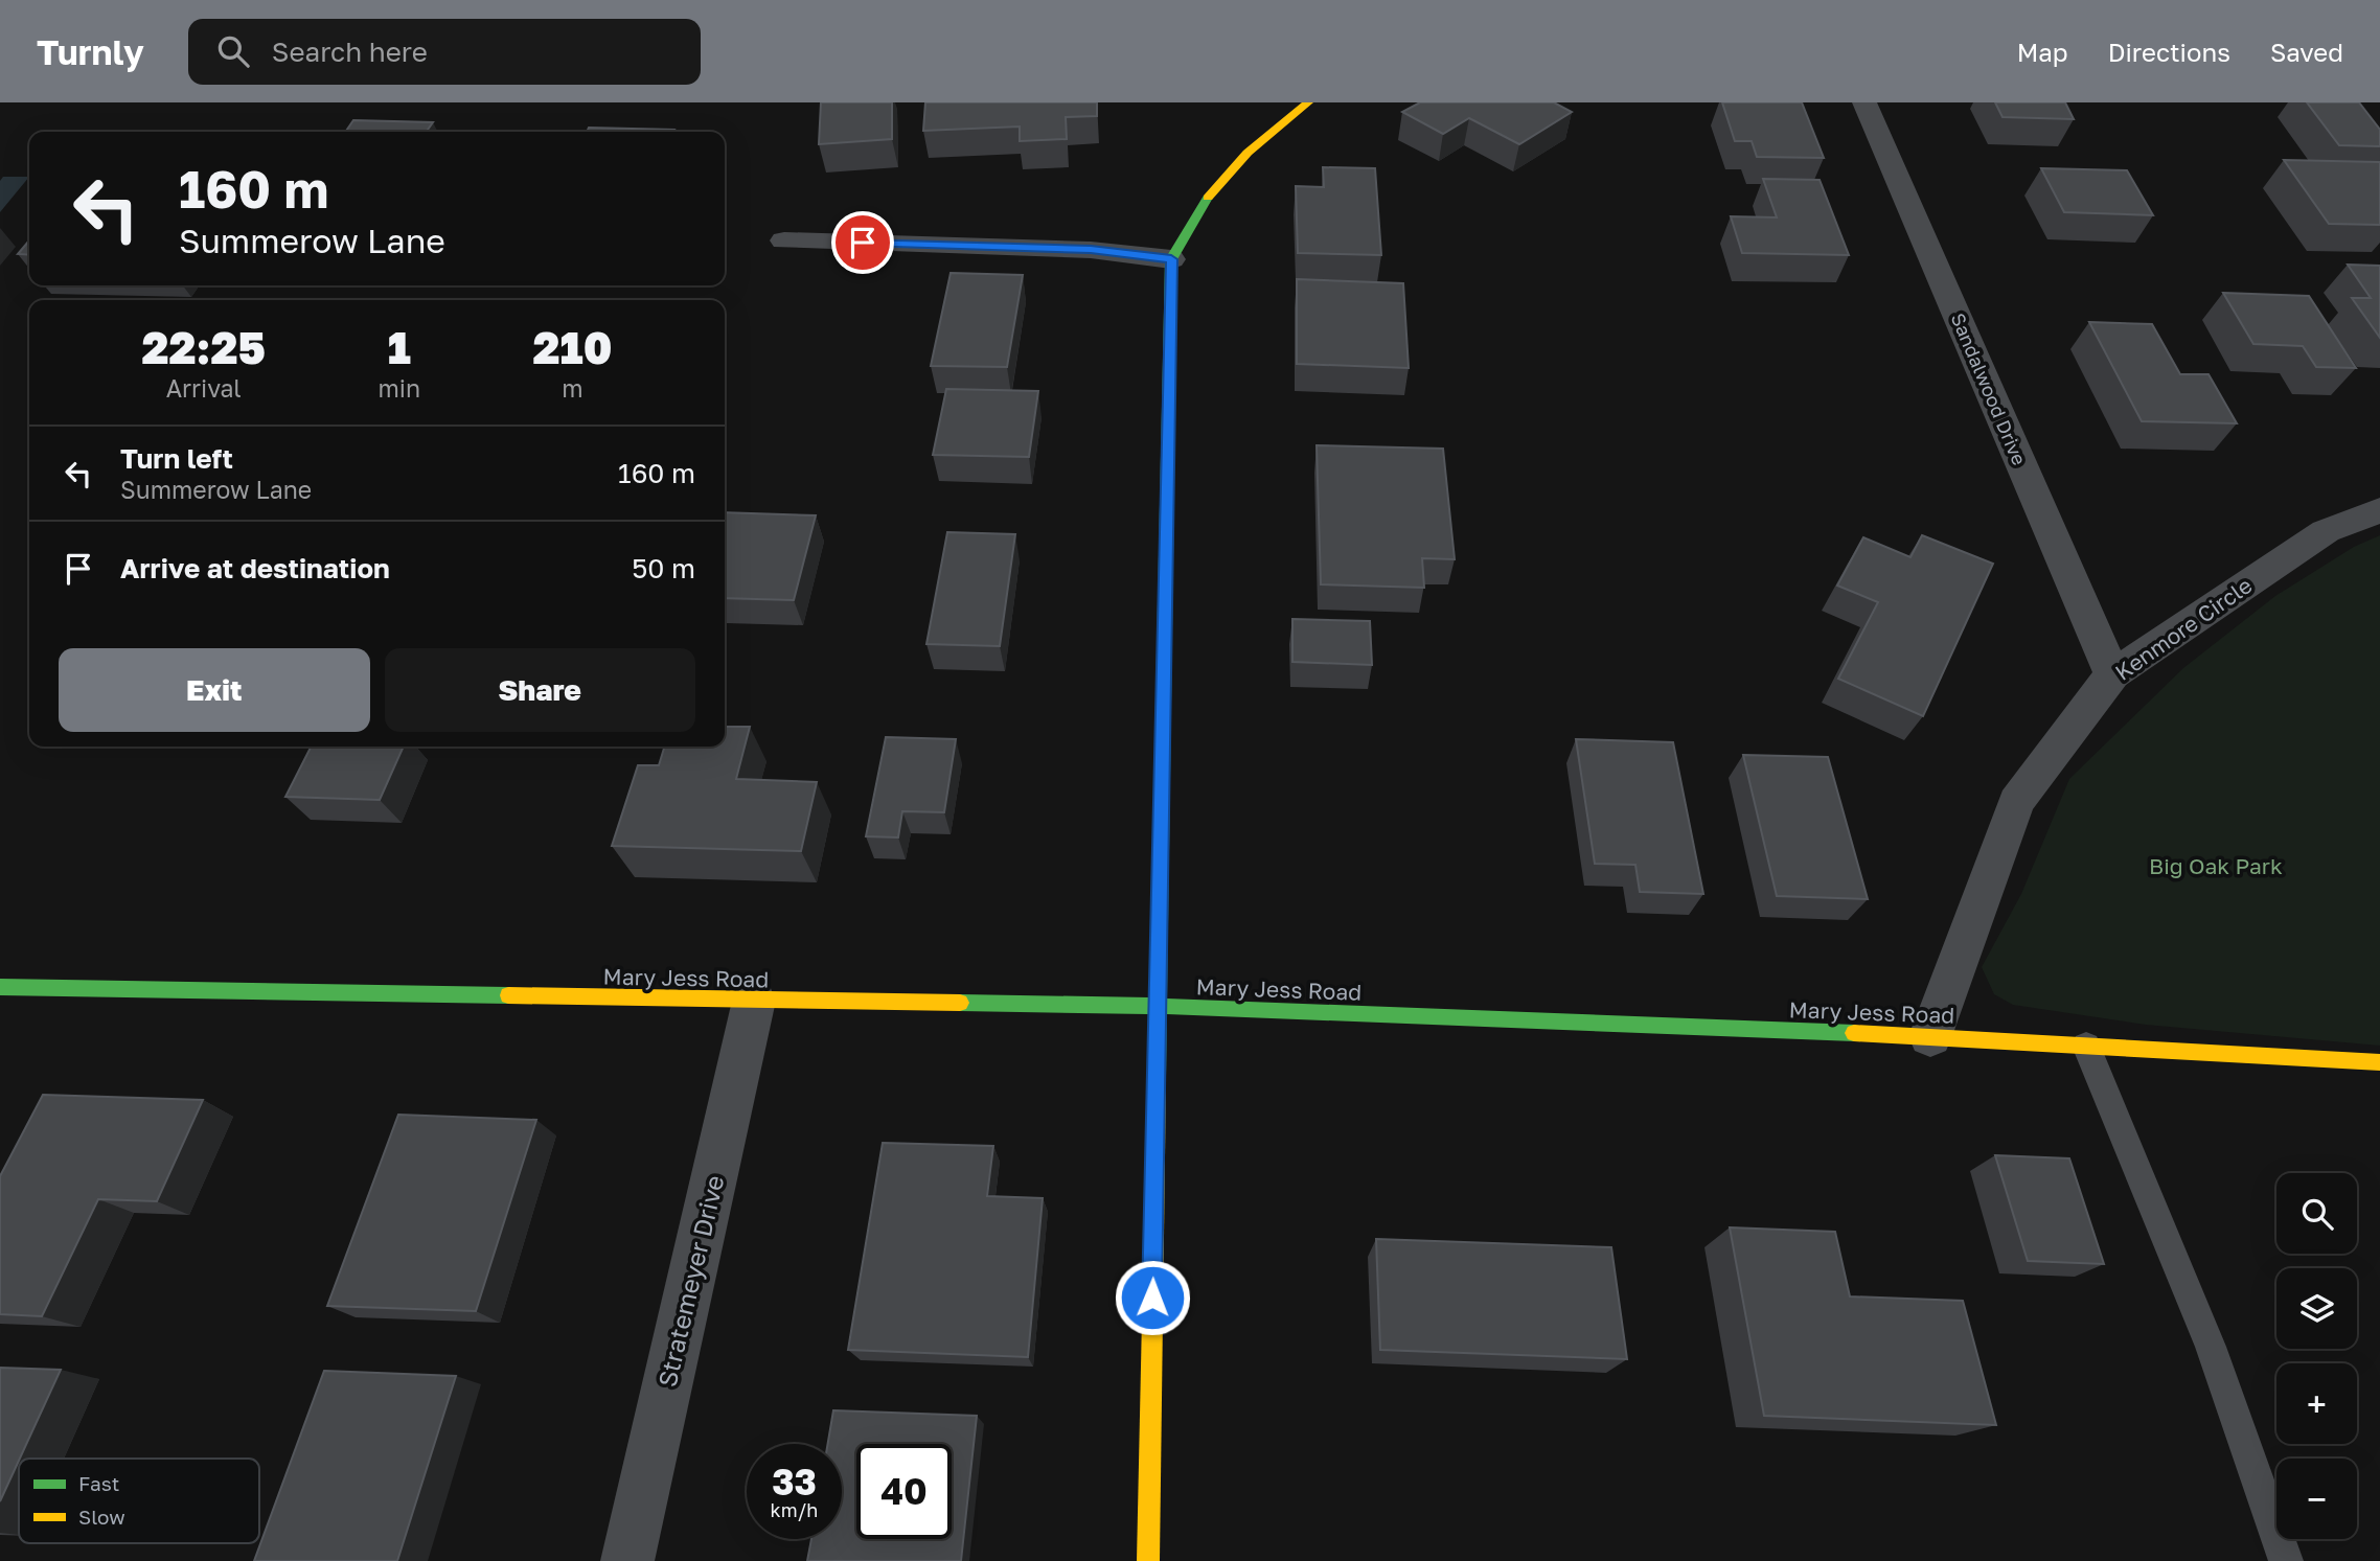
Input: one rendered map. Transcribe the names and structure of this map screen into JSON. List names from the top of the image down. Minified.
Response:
{"streets":{"street":["Sandalwood Drive","Kenmore Circle","Mary Jess Road","Stratemeyer Drive"]},"crossings":[["Sandalwood Drive","Kenmore Circle"],["Kenmore Circle","Mary Jess Road"],["Mary Jess Road","Stratemeyer Drive"]],"parks":["Big Oak Park"],"legend":["Fast","Slow"],"page":{"header":"Turnly","search":"Search here","nav":["Map","Directions","Saved"],"turn":["160 m","Summerow Lane"],"eta":["22:25","Arrival","1","min","210","m"],"list":[{"name":"Turn left","note":"Summerow Lane","value":"160 m"},{"name":"Arrive at destination","value":"50 m"}],"buttons":["Exit","Share"],"map_buttons":["+","−"],"speed":"33 km/h","limit":"40"}}
